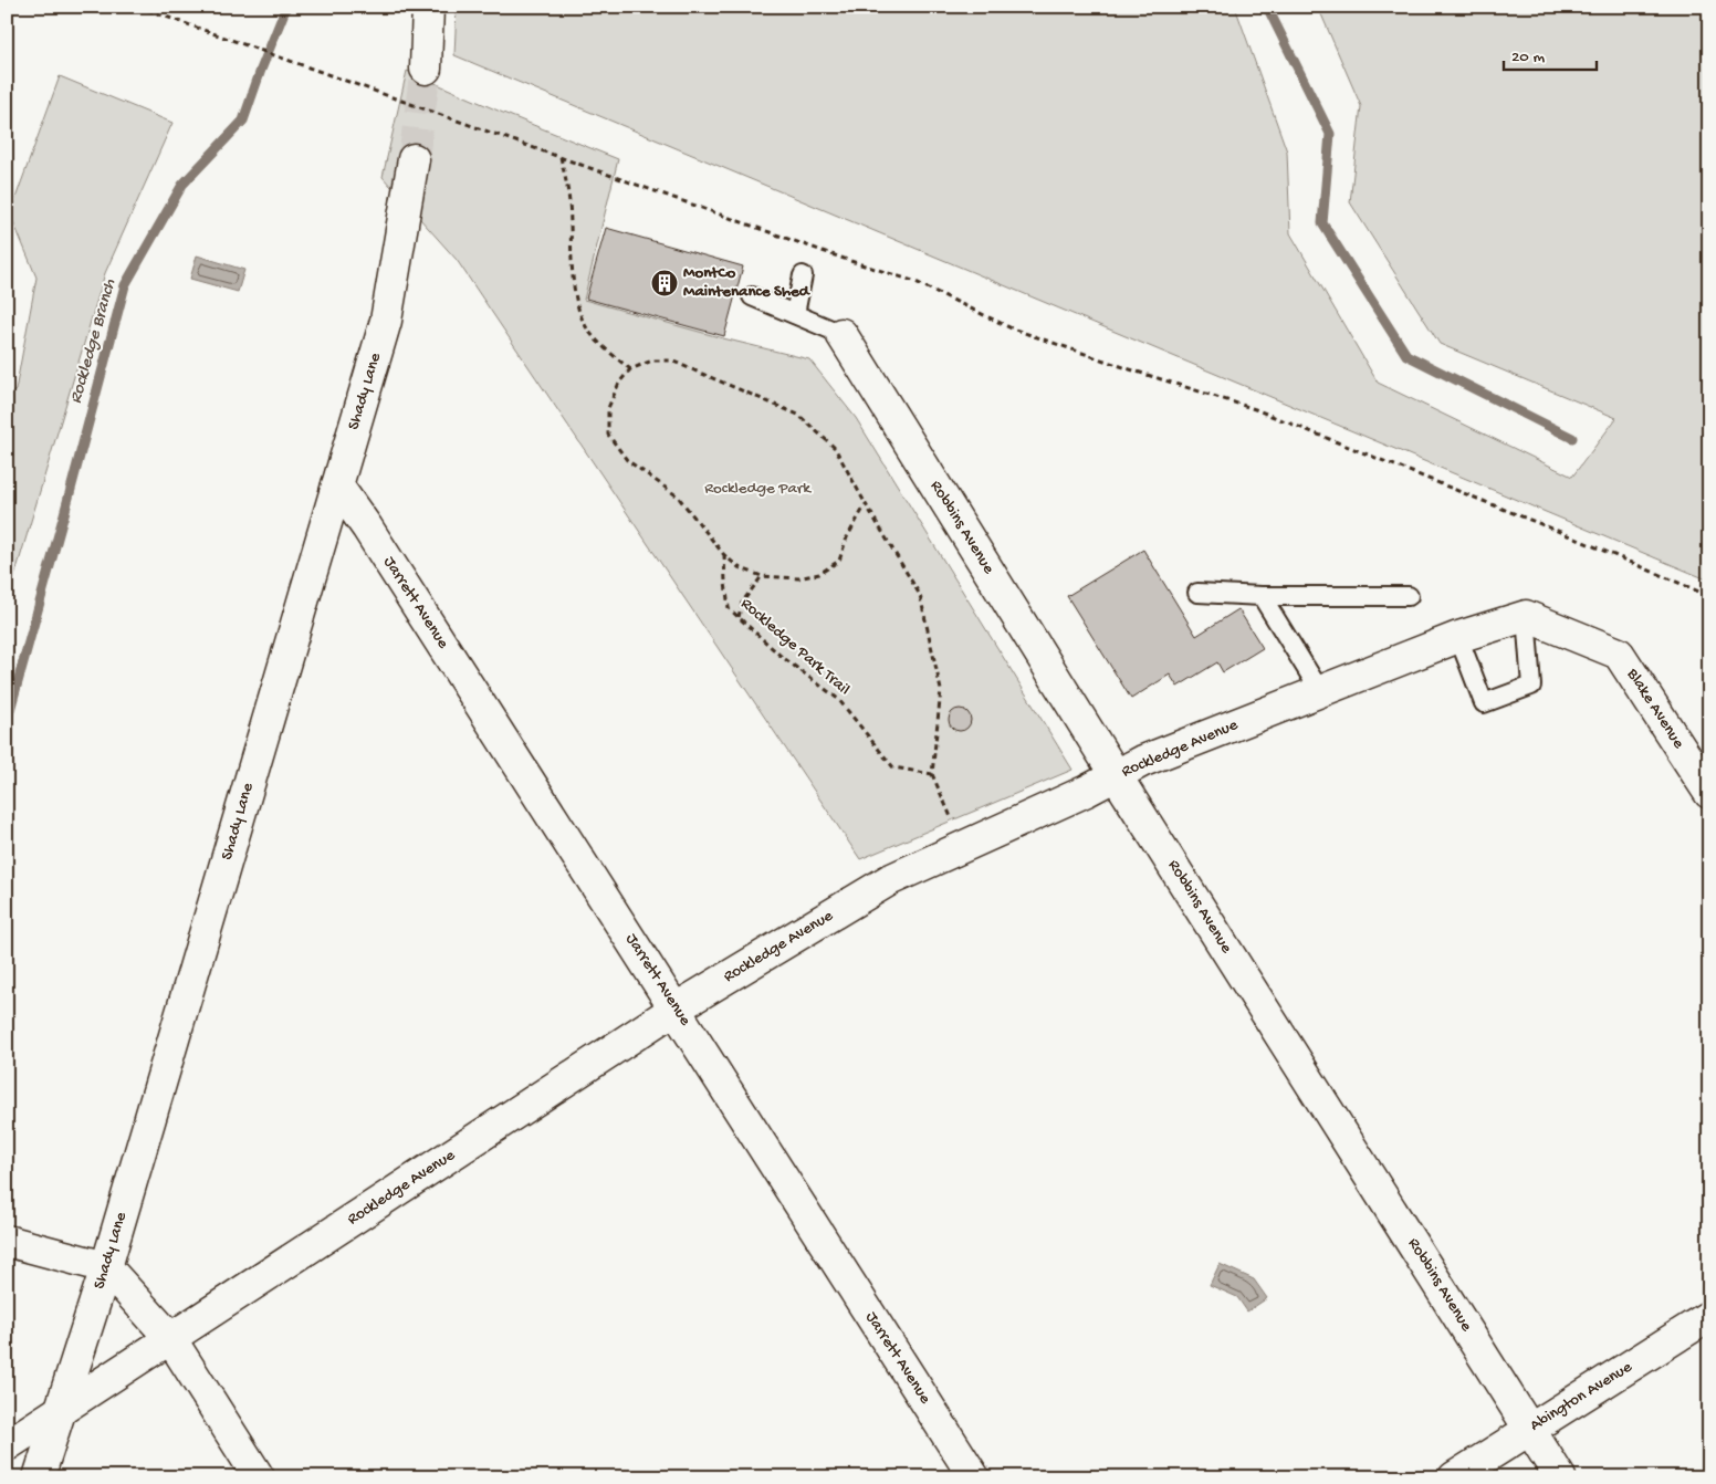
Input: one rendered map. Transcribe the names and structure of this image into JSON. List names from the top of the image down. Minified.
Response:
{"streets":{"street":["Shady Lane","Robbins Avenue","Jarrett Avenue","Blake Avenue","Rockledge Avenue","Abington Avenue"],"path":["Rockledge Park Trail"]},"crossings":[["Shady Lane","Jarrett Avenue"],["Shady Lane","Rockledge Avenue"],["Robbins Avenue","Rockledge Avenue"],["Robbins Avenue","Abington Avenue"],["Jarrett Avenue","Rockledge Avenue"],["Blake Avenue","Rockledge Avenue"]],"water":["Rockledge Branch"],"parks":["Rockledge Park"],"places":{"building":["MontCo Maintenance Shed"]},"scale_bar":"20 m"}
